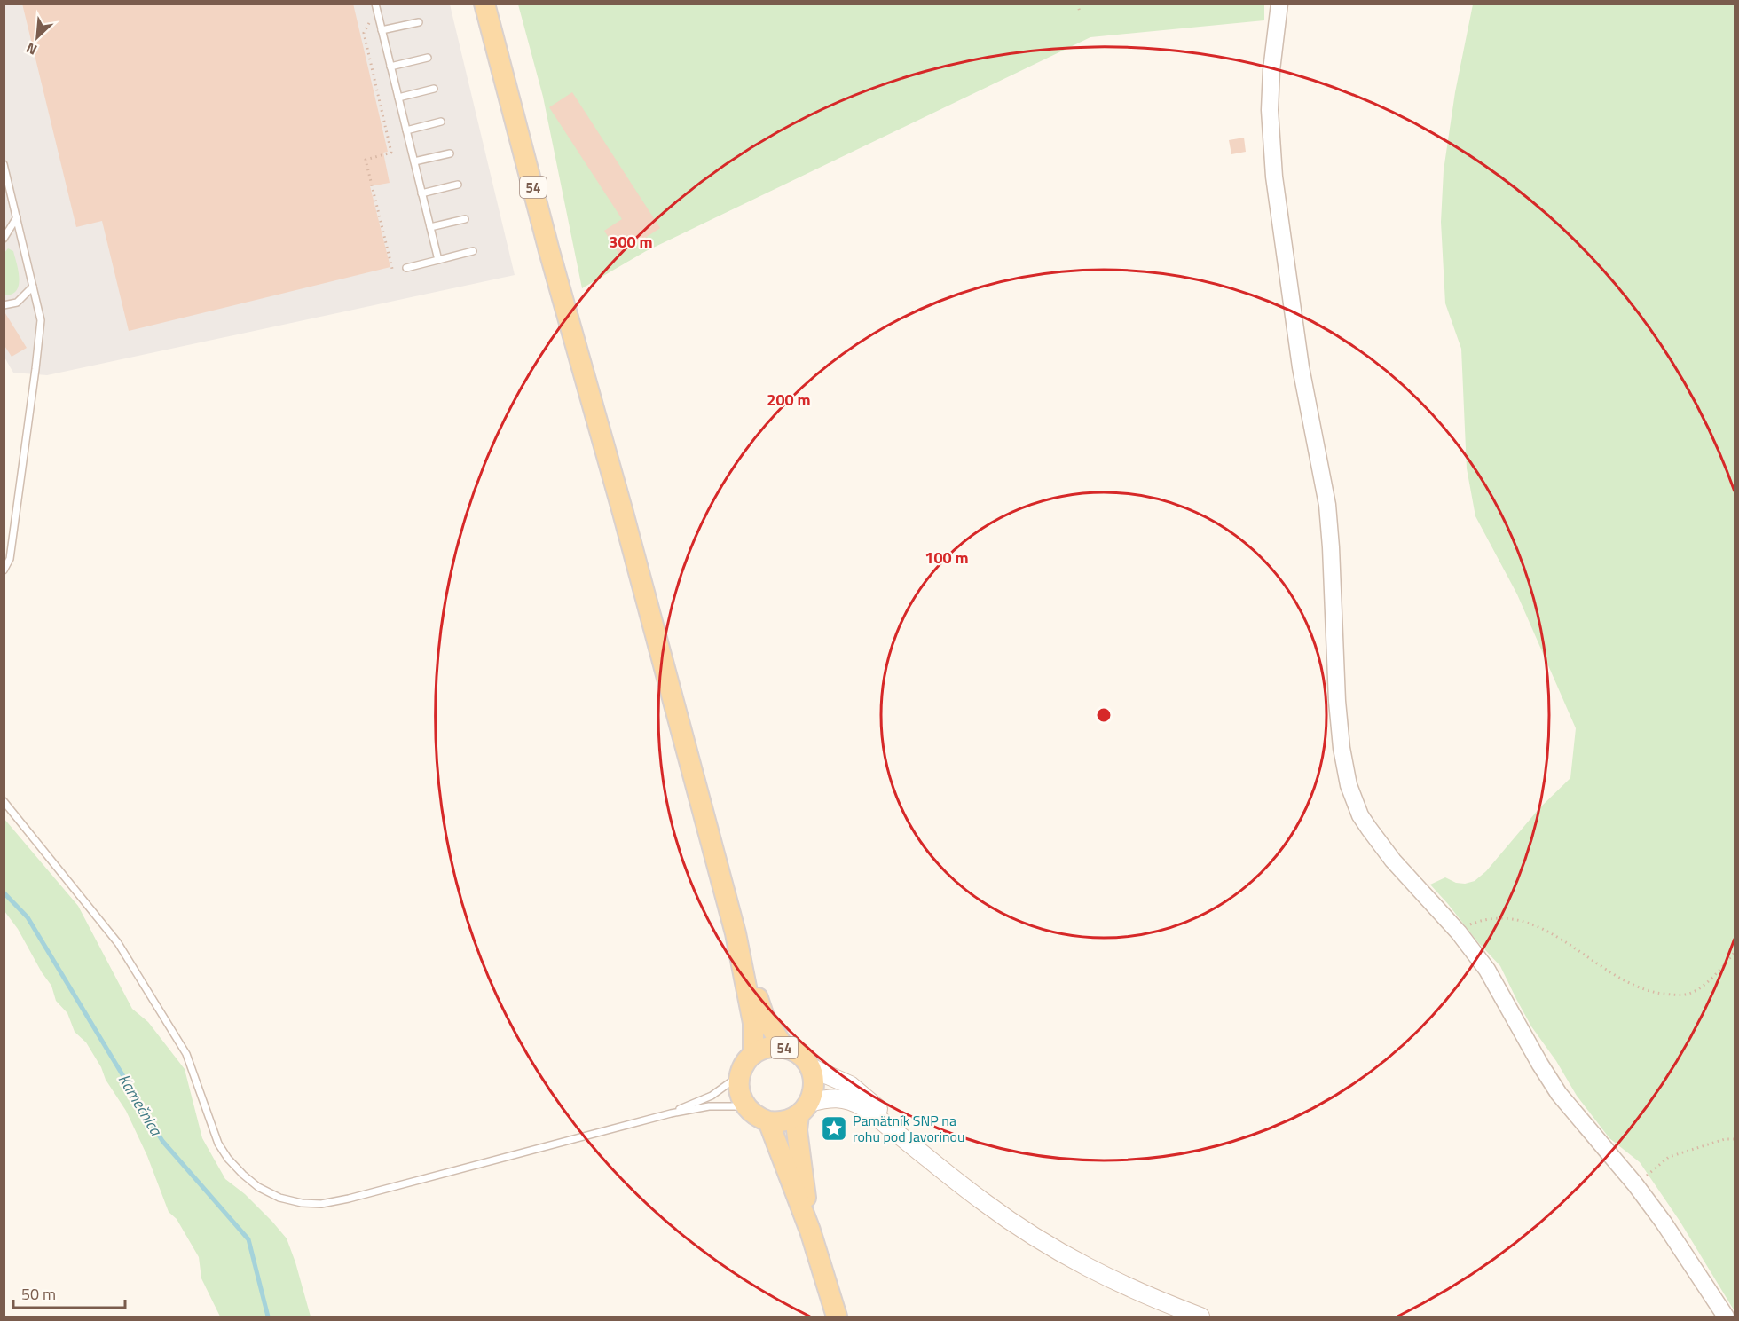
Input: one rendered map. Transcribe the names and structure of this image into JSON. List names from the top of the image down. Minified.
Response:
{"streets":{"main road":["54"]},"water":["Kamečnica"],"places":{"place":["Pamätník SNP na rohu pod Javorinou"]},"scale_bar":"50 m","north":"bottom left","rings":["300 m","200 m","100 m"]}
